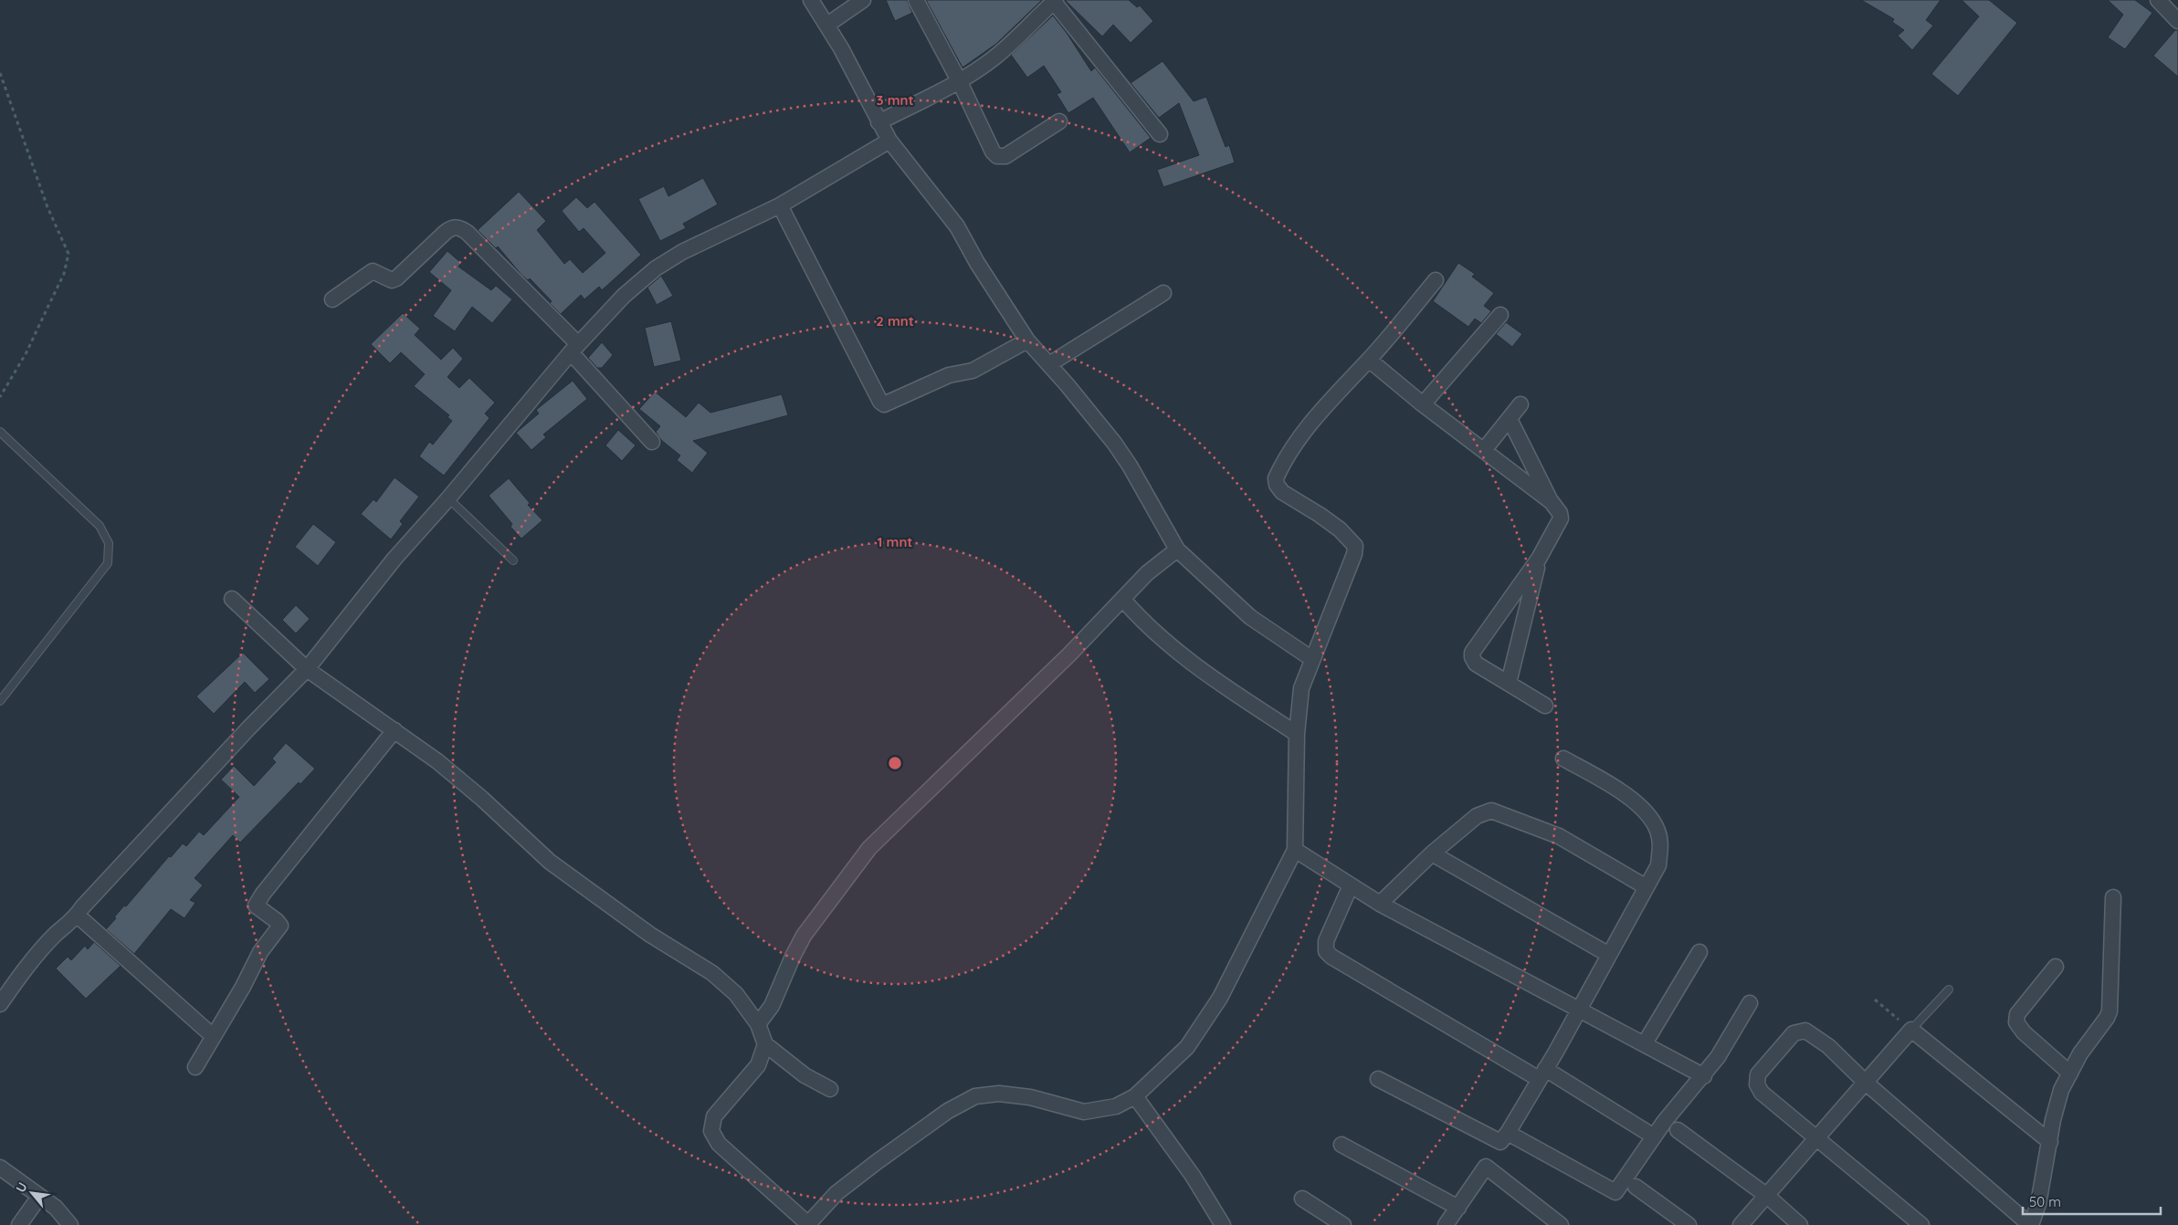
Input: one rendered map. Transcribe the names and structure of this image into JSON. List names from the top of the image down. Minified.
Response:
{"scale_bar":"50 m","north":"top left","rings":["3 mnt","2 mnt","1 mnt"]}
